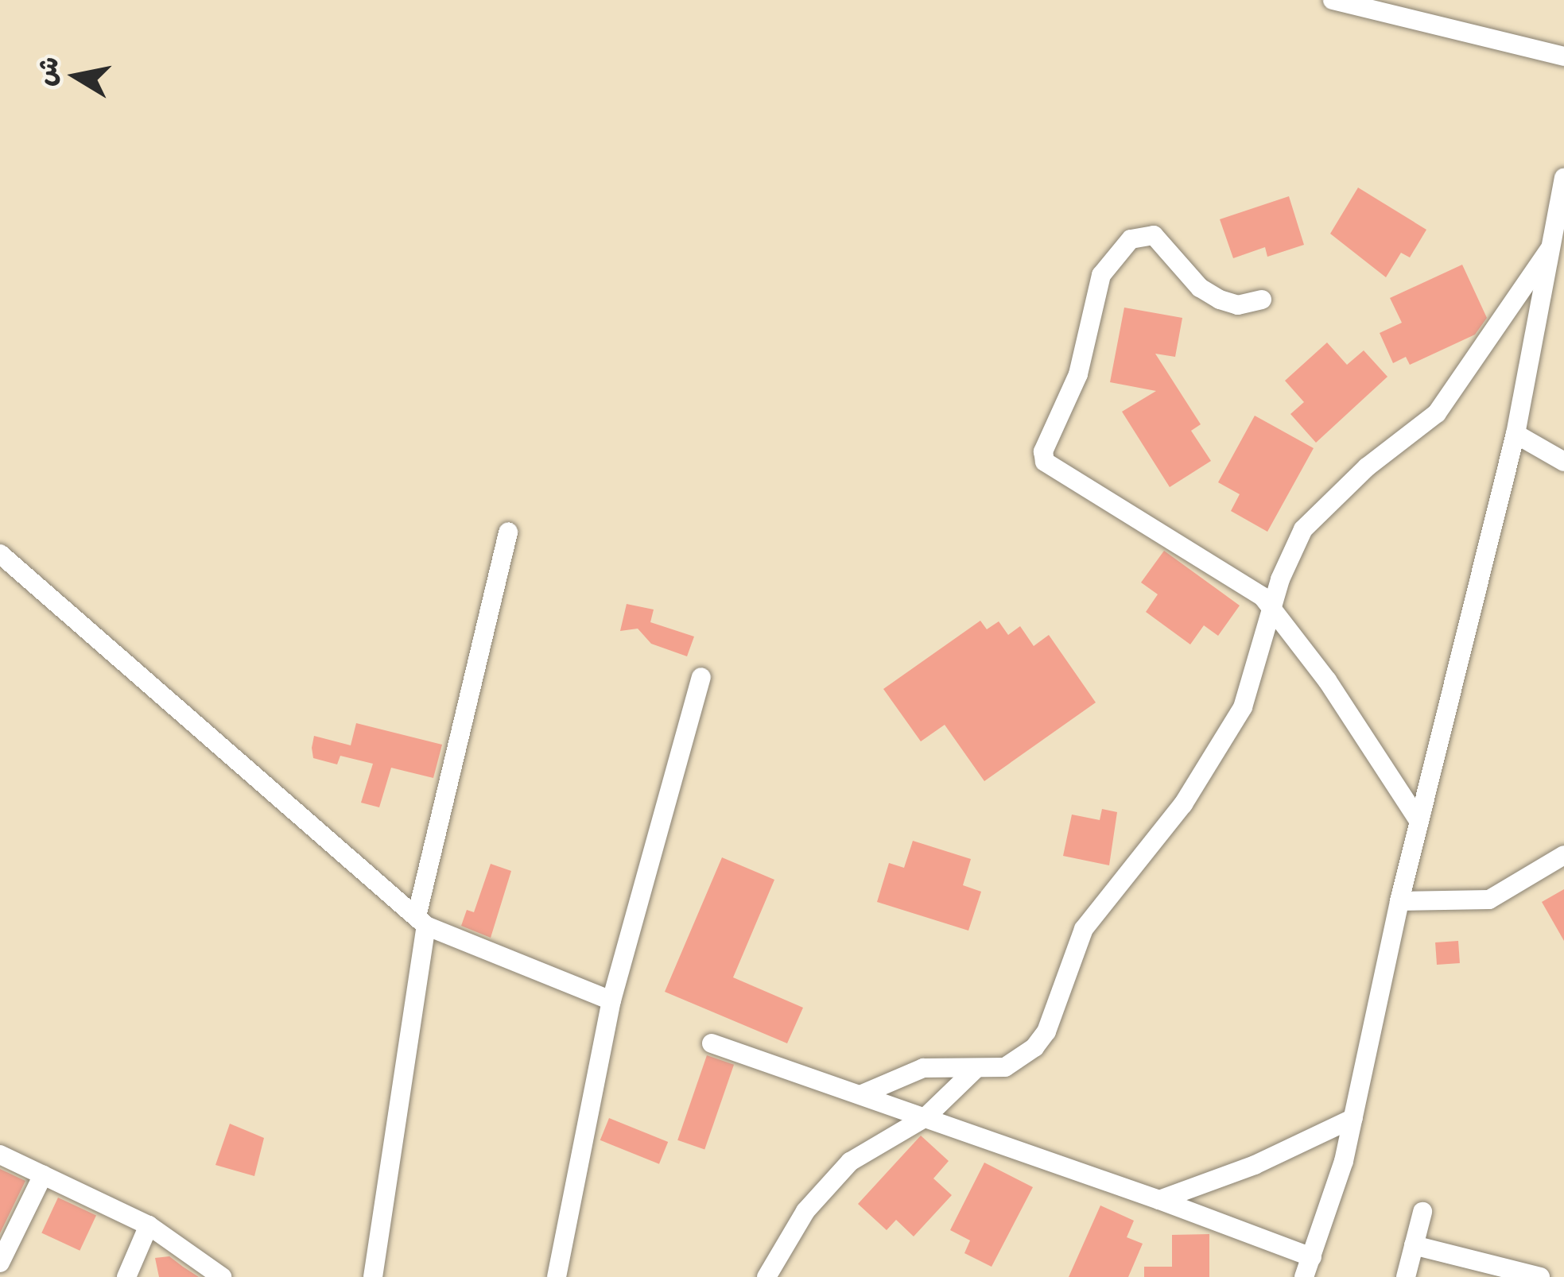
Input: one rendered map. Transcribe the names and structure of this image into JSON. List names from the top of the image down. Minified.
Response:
{"north":"left"}
